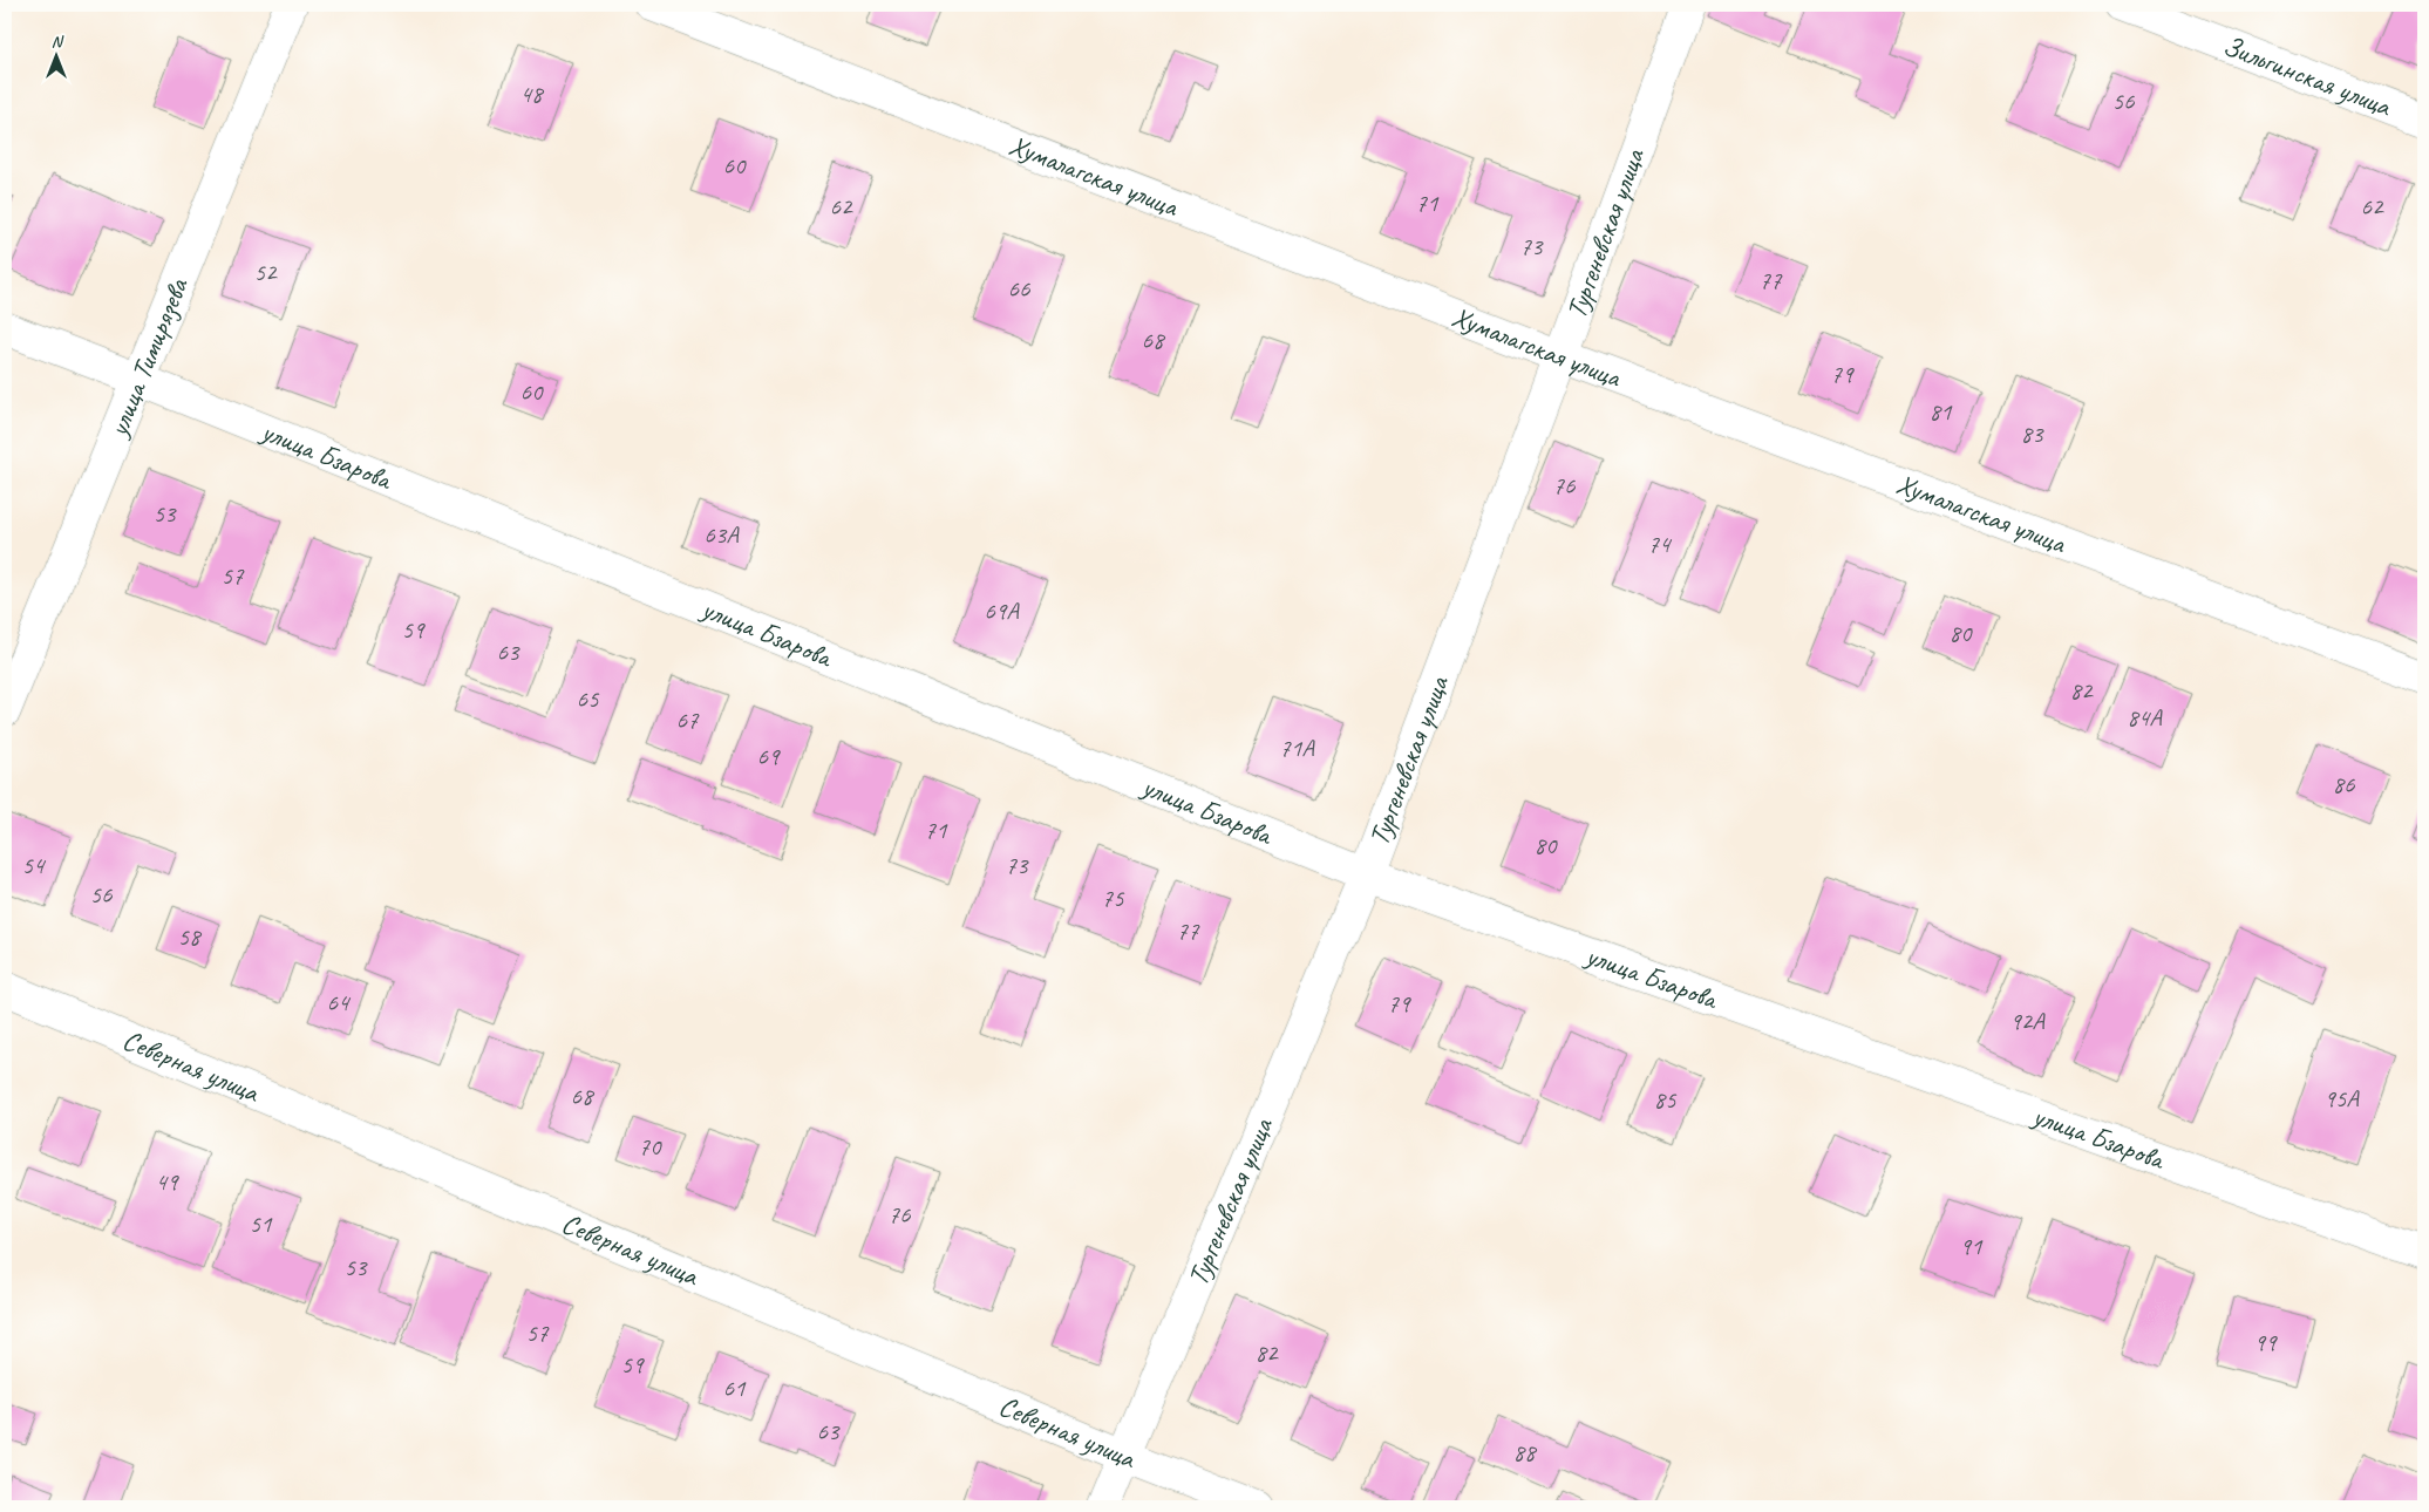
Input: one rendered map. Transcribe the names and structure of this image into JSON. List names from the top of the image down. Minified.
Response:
{"streets":{"street":["Зильгинская улица","Хумалагская улица","Тургеневская улица","улица Тимирязева","улица Бзарова","Северная улица"]},"crossings":[["Хумалагская улица","Тургеневская улица"],["Тургеневская улица","улица Бзарова"],["Тургеневская улица","Северная улица"],["улица Тимирязева","улица Бзарова"]],"house_numbers":["48","56","60","71","62","62","73","52","77","66","68","79","60","81","83","76","53","63А","74","57","69А","59","80","63","82","65","84А","67","71А","69","86","71","80","54","73","56","75","77","58","64","79","92А","68","95А","85","70","49","76","51","91","53","57","99","82","59","61","63","88"],"north":"top"}
